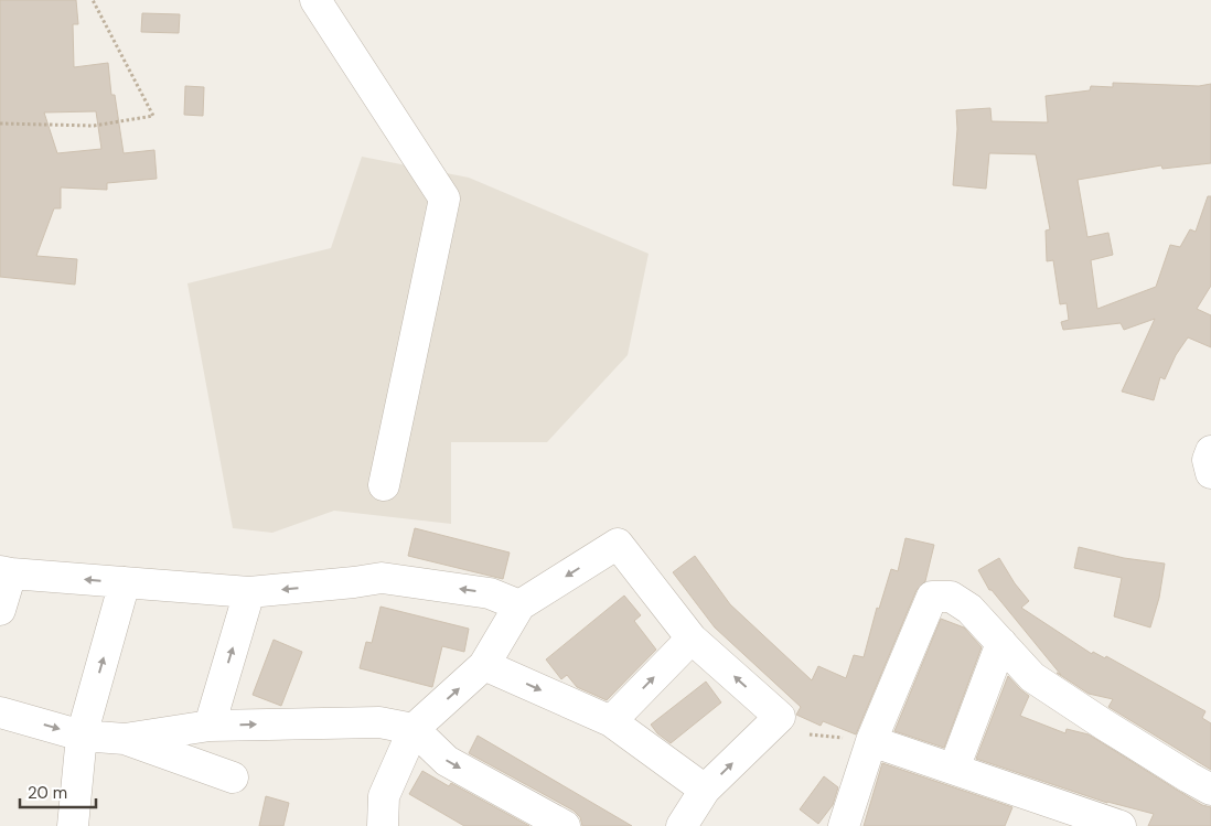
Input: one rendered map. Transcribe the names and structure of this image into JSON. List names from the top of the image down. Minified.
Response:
{"scale_bar":"20 m"}
